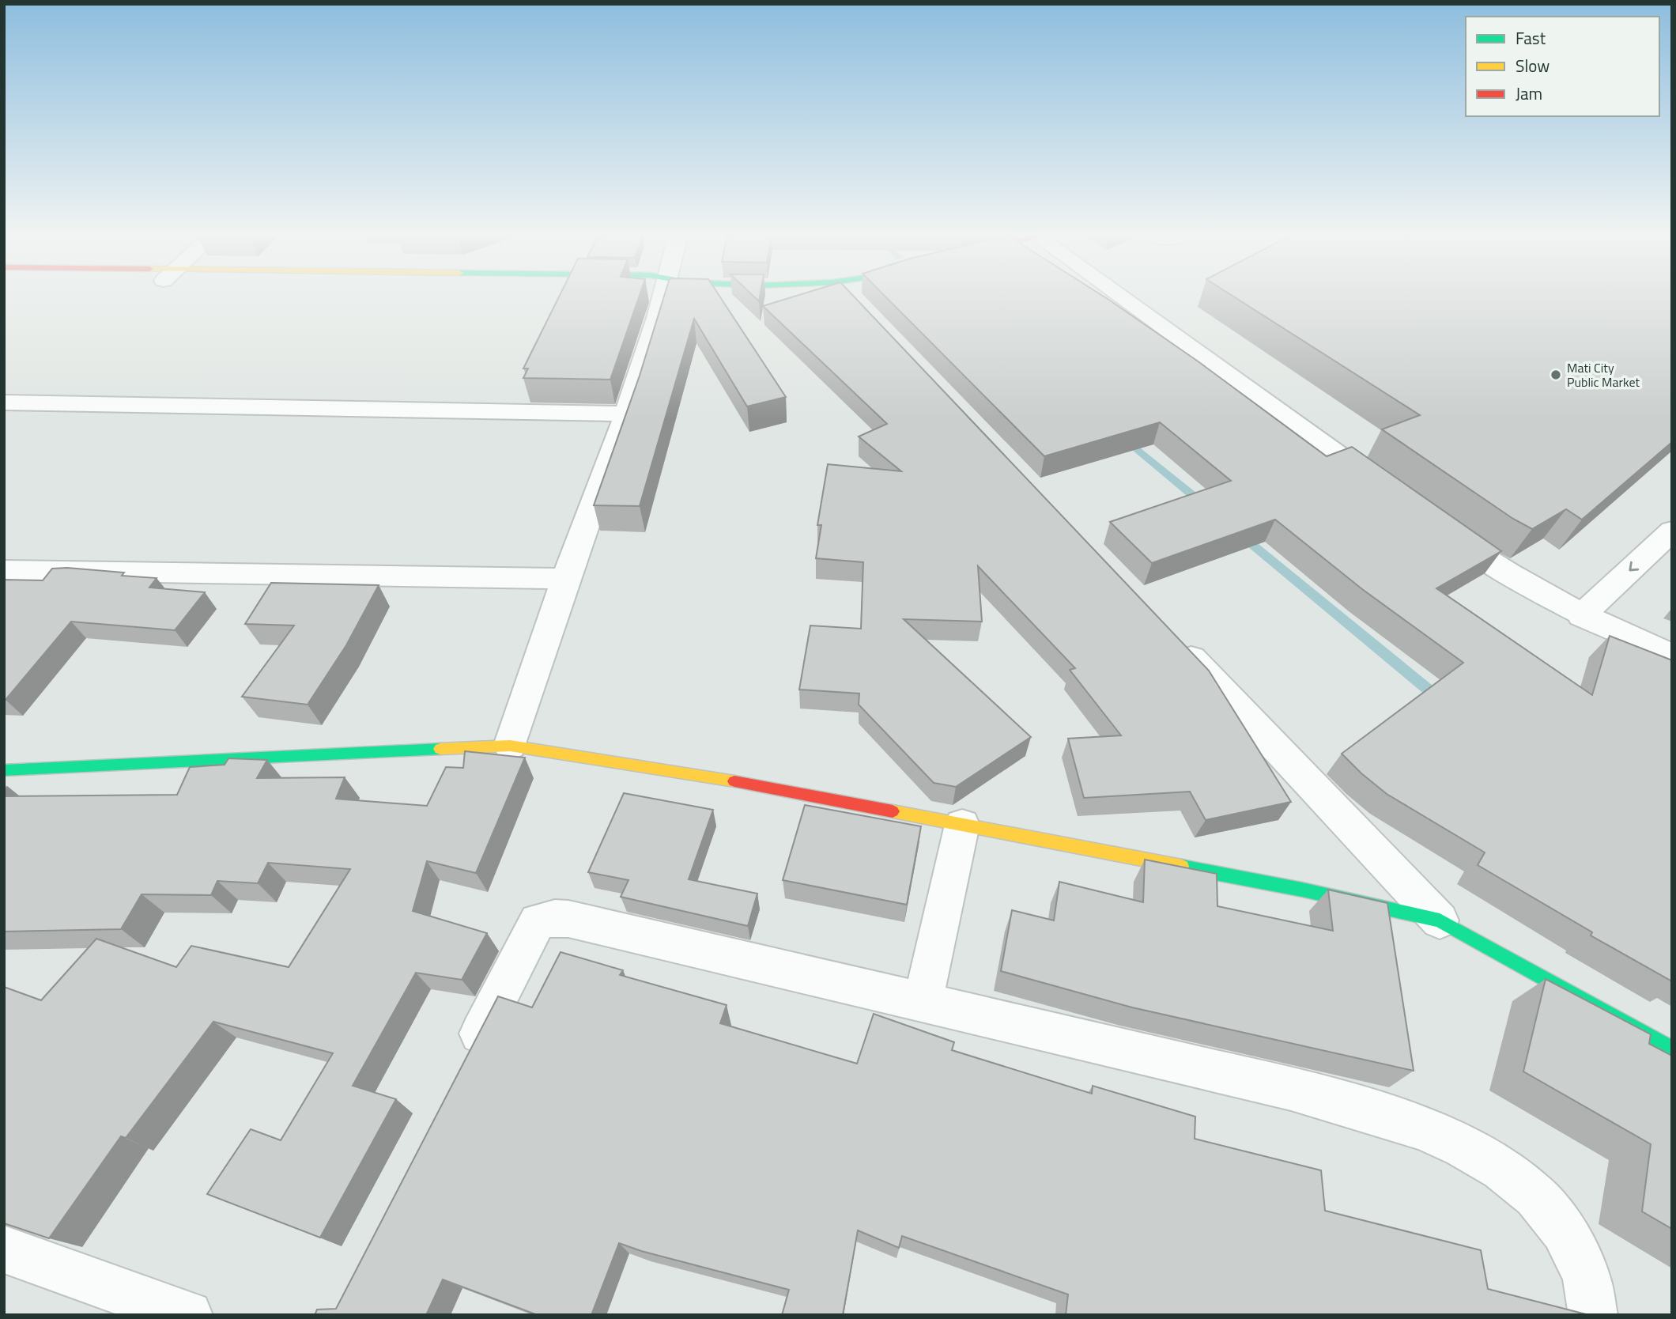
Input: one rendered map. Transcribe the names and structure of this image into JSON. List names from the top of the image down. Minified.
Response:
{"places":["Mati City Public Market"],"legend":["Fast","Slow","Jam"]}
